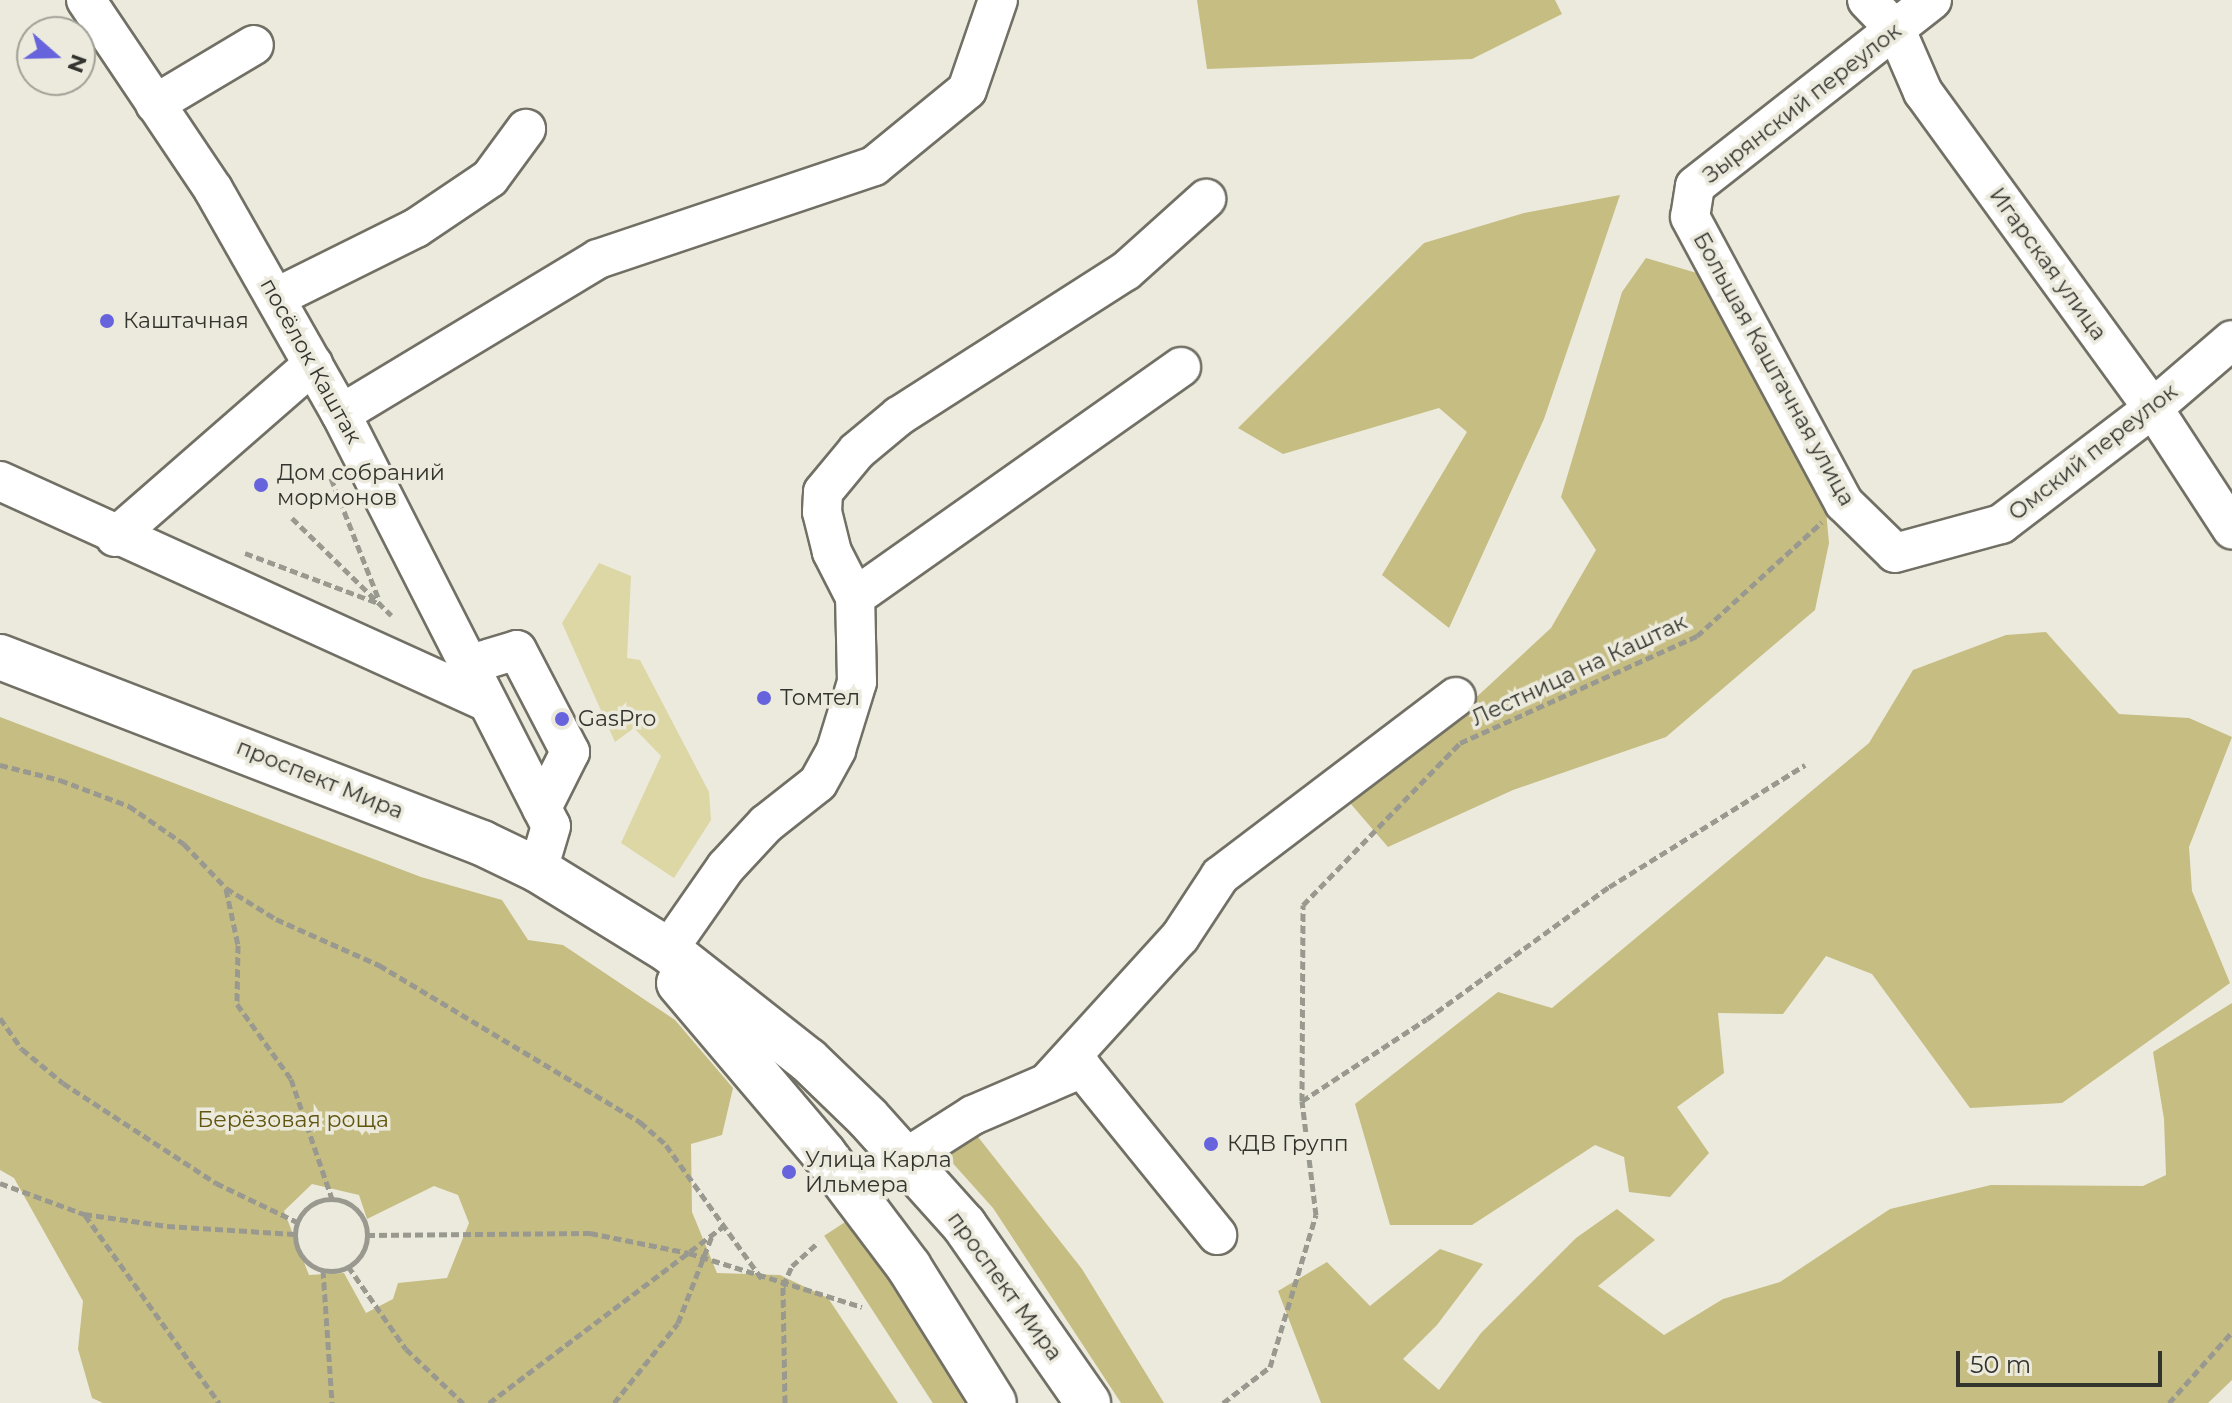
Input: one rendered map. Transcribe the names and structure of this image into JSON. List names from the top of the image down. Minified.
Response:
{"streets":{"main road":["проспект Мира"],"street":["Зырянский переулок","Игарская улица","посёлок Каштак","Большая Каштачная улица","Омский переулок"],"path":["Лестница на Каштак"]},"crossings":[["Зырянский переулок","Игарская улица"],["Зырянский переулок","Большая Каштачная улица"],["Игарская улица","Омский переулок"],["посёлок Каштак","проспект Мира"],["Большая Каштачная улица","Омский переулок"],["Большая Каштачная улица","Лестница на Каштак"]],"parks":["Берёзовая роща"],"places":["Каштачная","Дом собраний мормонов","Томтел","GasPro","КДВ Групп","Улица Карла Ильмера"],"scale_bar":"50 m","north":"right"}
